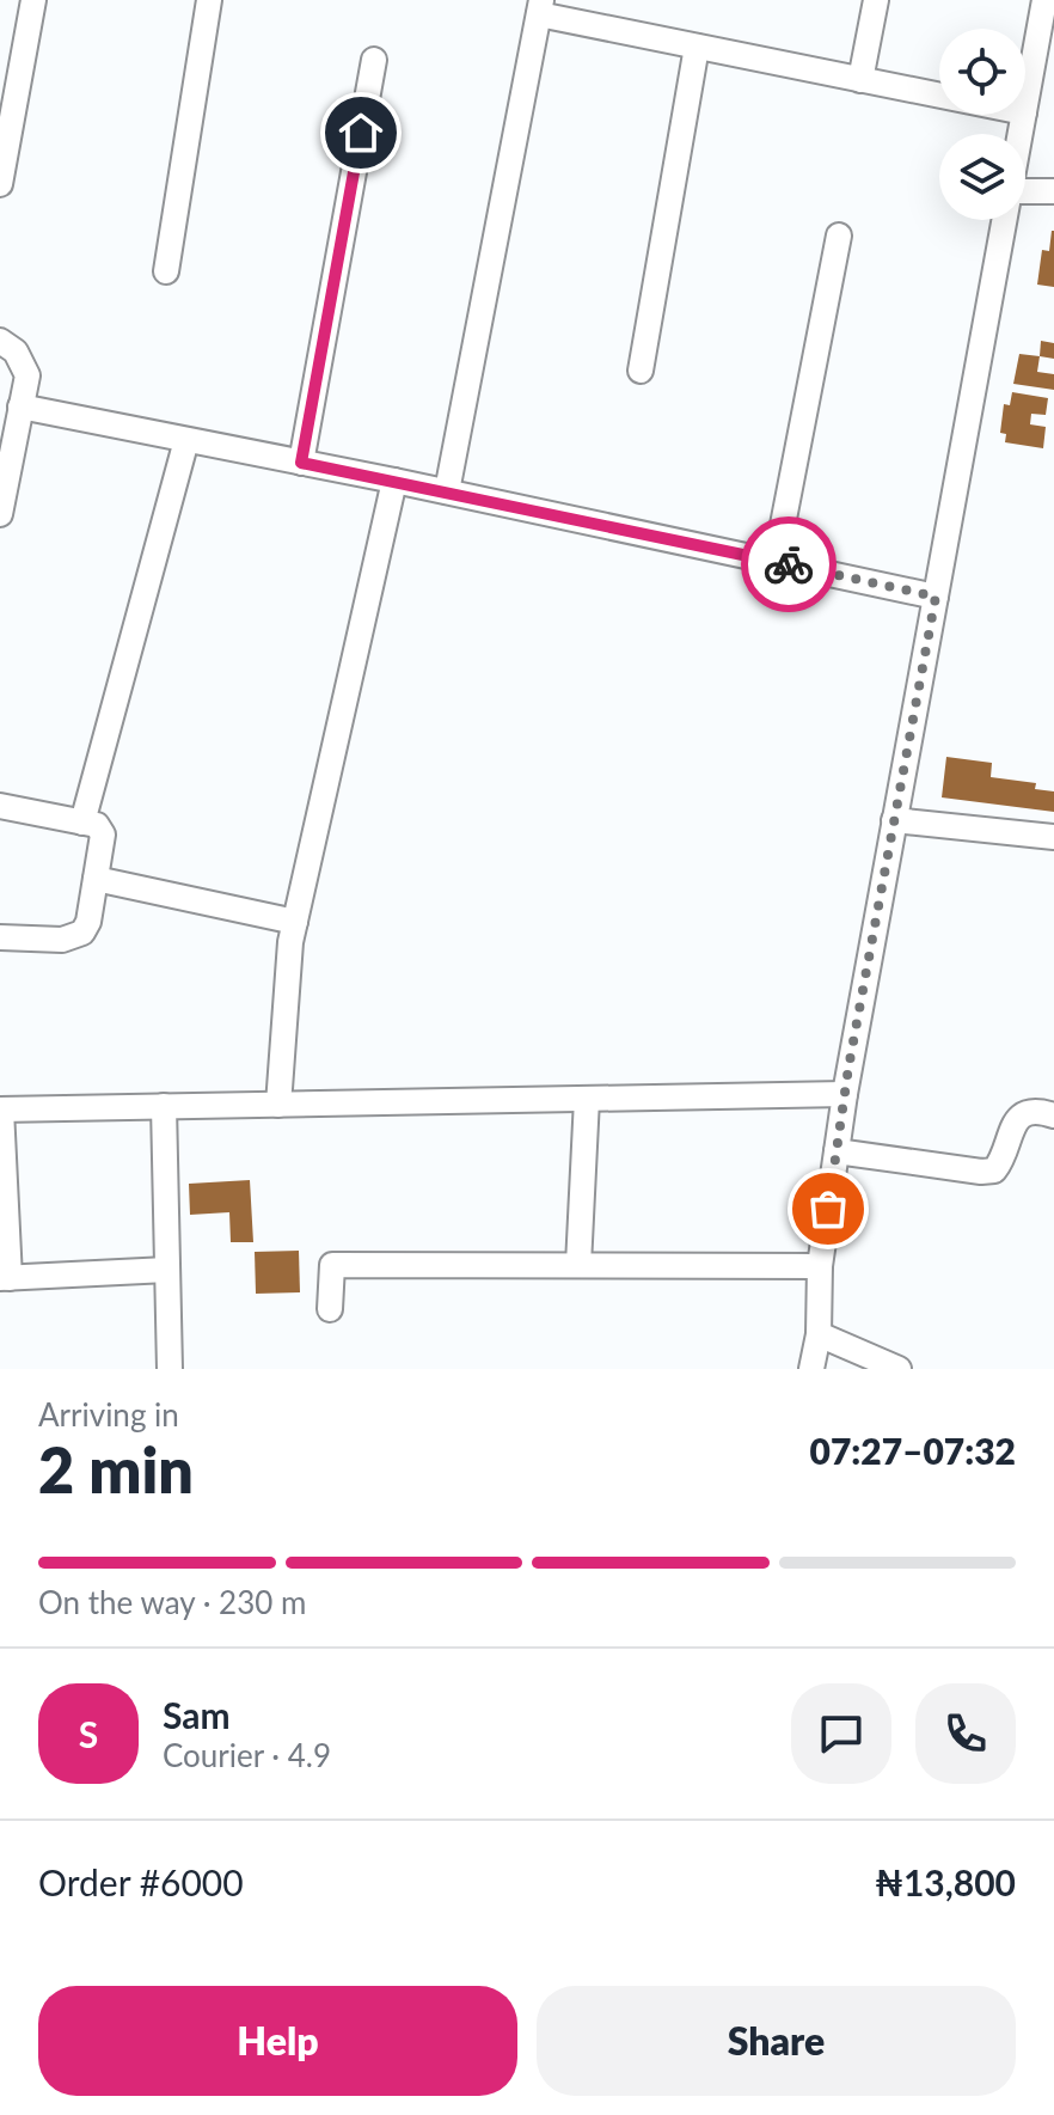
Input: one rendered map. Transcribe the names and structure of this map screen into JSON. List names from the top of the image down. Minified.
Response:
{"page":{"heading":["2 min","Arriving in","07:27–07:32"],"panel":["Sam","Courier · 4.9","Order #6000","₦13,800"],"bar":"On the way · 230 m","round":"S","buttons":["Help","Share"]}}
